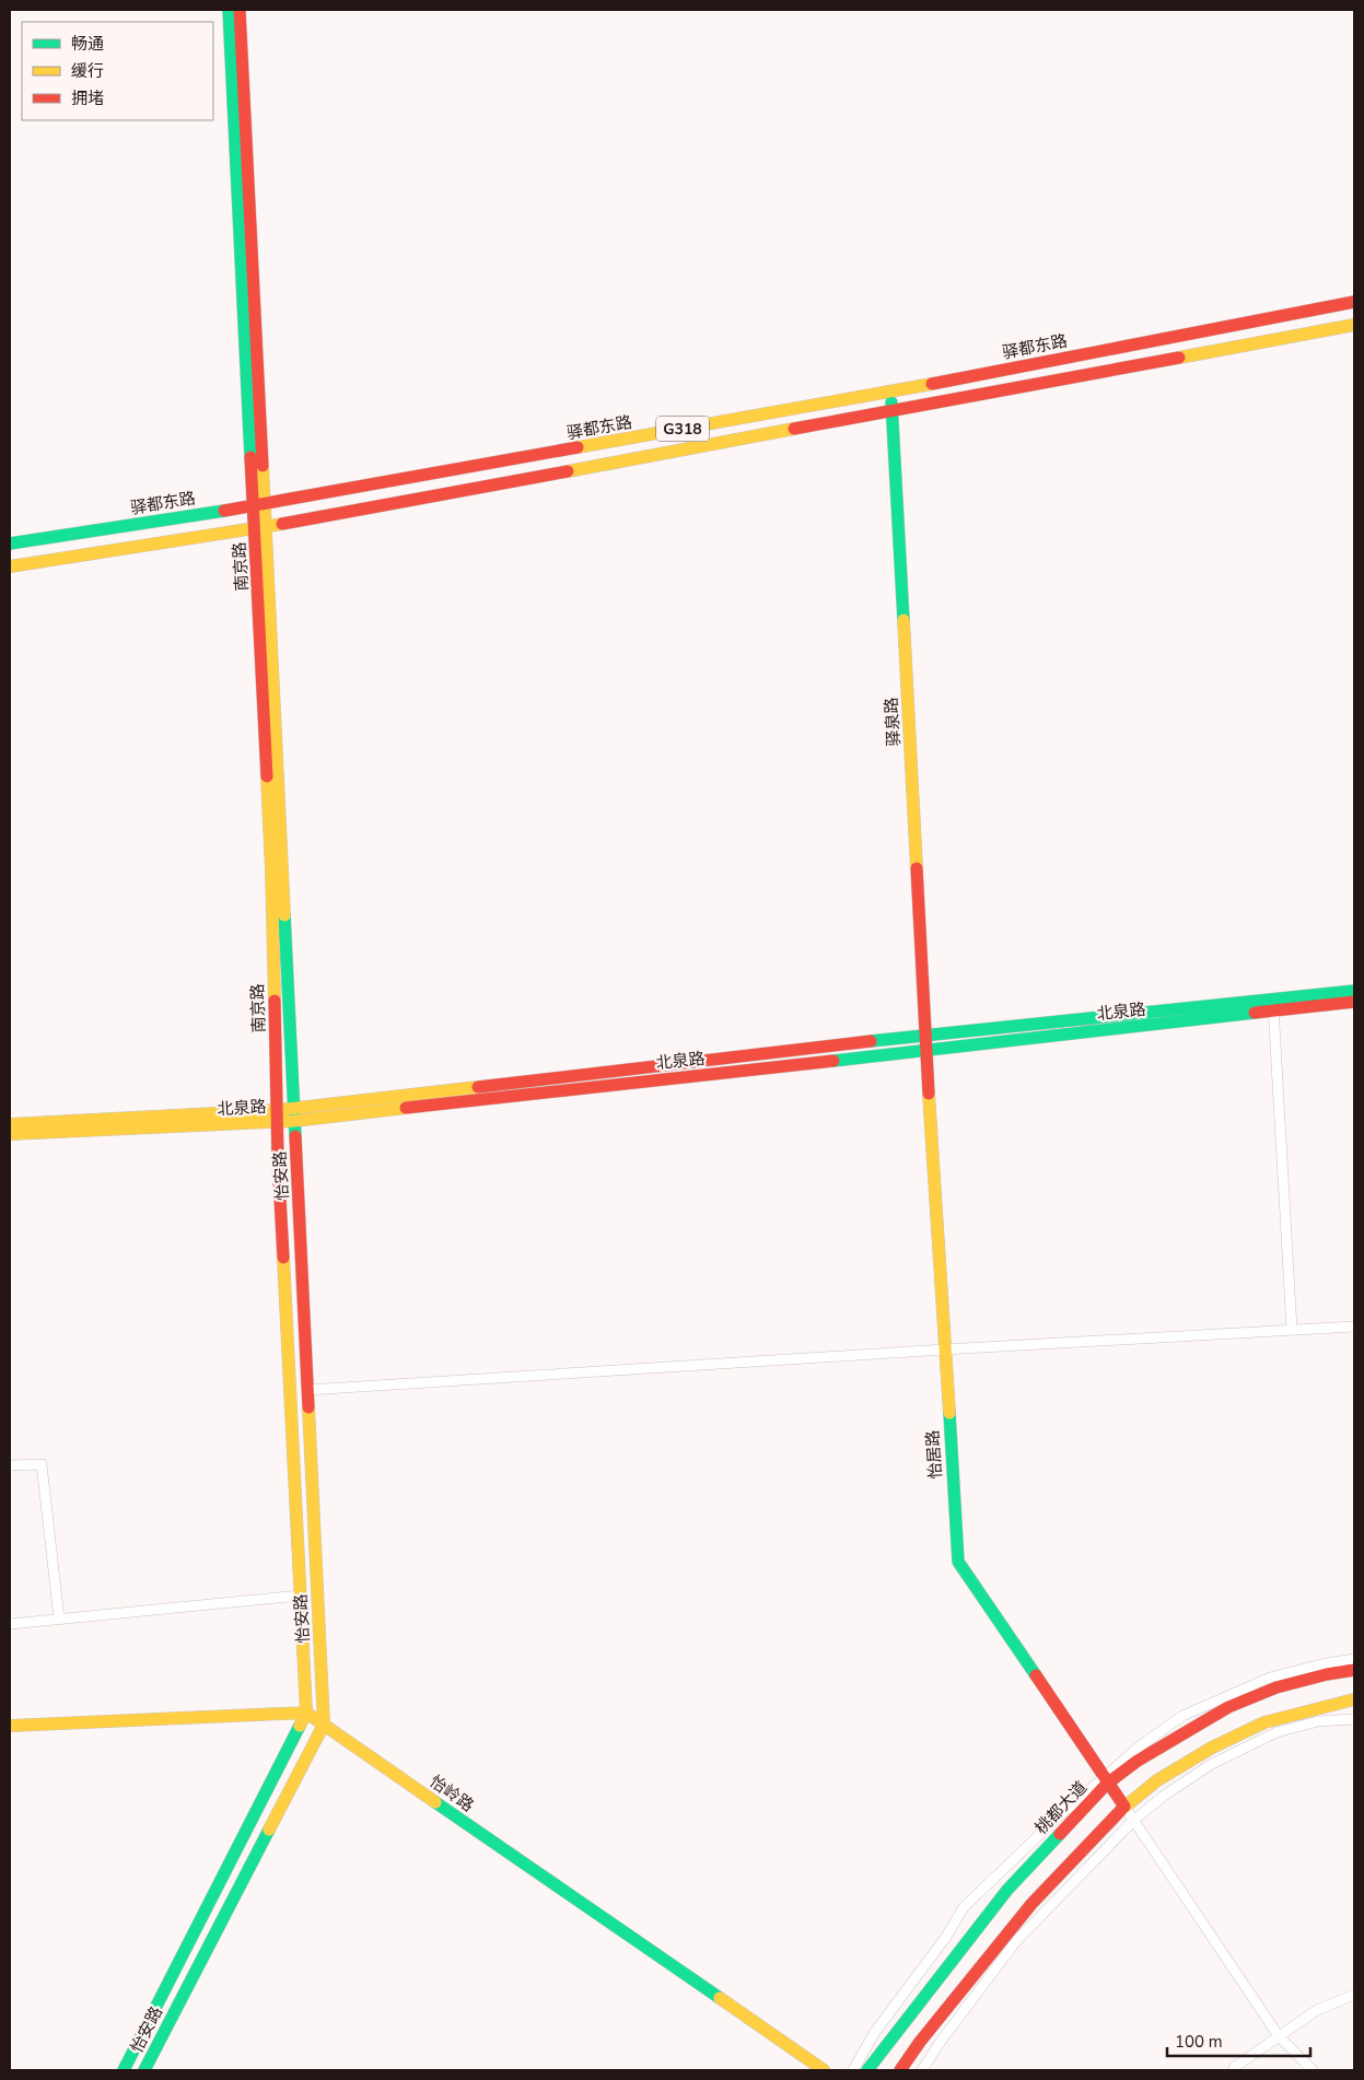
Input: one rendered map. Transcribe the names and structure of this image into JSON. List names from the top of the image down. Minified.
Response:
{"streets":{"main road":["驿都东路","G318","南京路","驿泉路","北泉路","怡安路","怡居路","怡岭路","桃都大道"]},"crossings":[["驿都东路","南京路"],["驿都东路","驿泉路"],["G318","南京路"],["G318","驿泉路"],["G318","怡安路"],["南京路","北泉路"],["南京路","怡安路"],["驿泉路","北泉路"],["驿泉路","怡居路"],["北泉路","怡安路"],["北泉路","怡居路"],["怡安路","怡岭路"],["怡居路","桃都大道"]],"legend":["畅通","缓行","拥堵"],"scale_bar":"100 m"}
